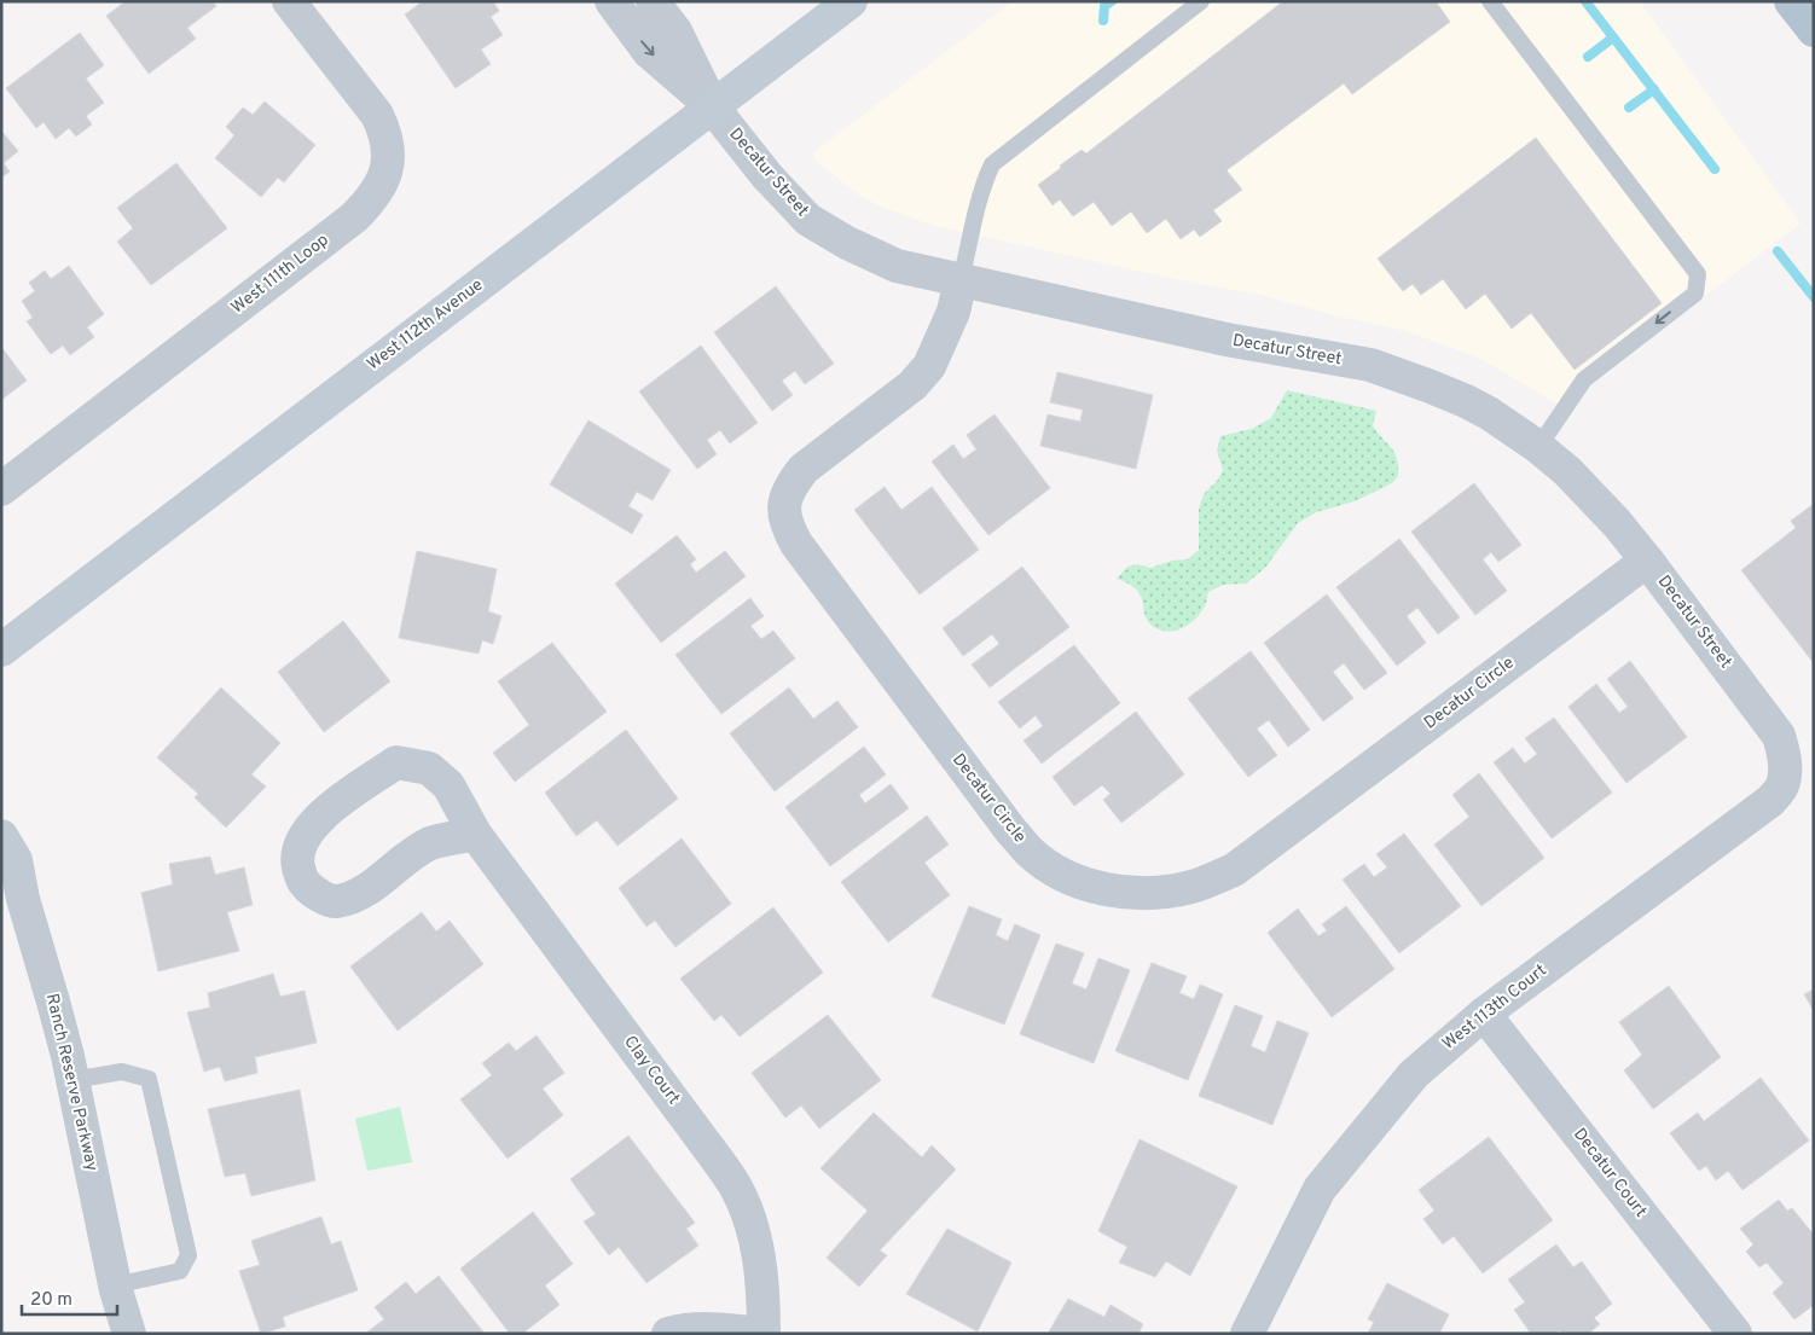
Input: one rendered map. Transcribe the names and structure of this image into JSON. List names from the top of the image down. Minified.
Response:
{"streets":{"main road":["West 112th Avenue"],"street":["Decatur Street","West 111th Loop","Decatur Circle","West 113th Court","Clay Court","Ranch Reserve Parkway","Decatur Court"]},"crossings":[["Decatur Street","West 112th Avenue"],["Decatur Street","Decatur Circle"],["Decatur Street","West 113th Court"],["West 113th Court","Decatur Court"]],"scale_bar":"20 m"}
